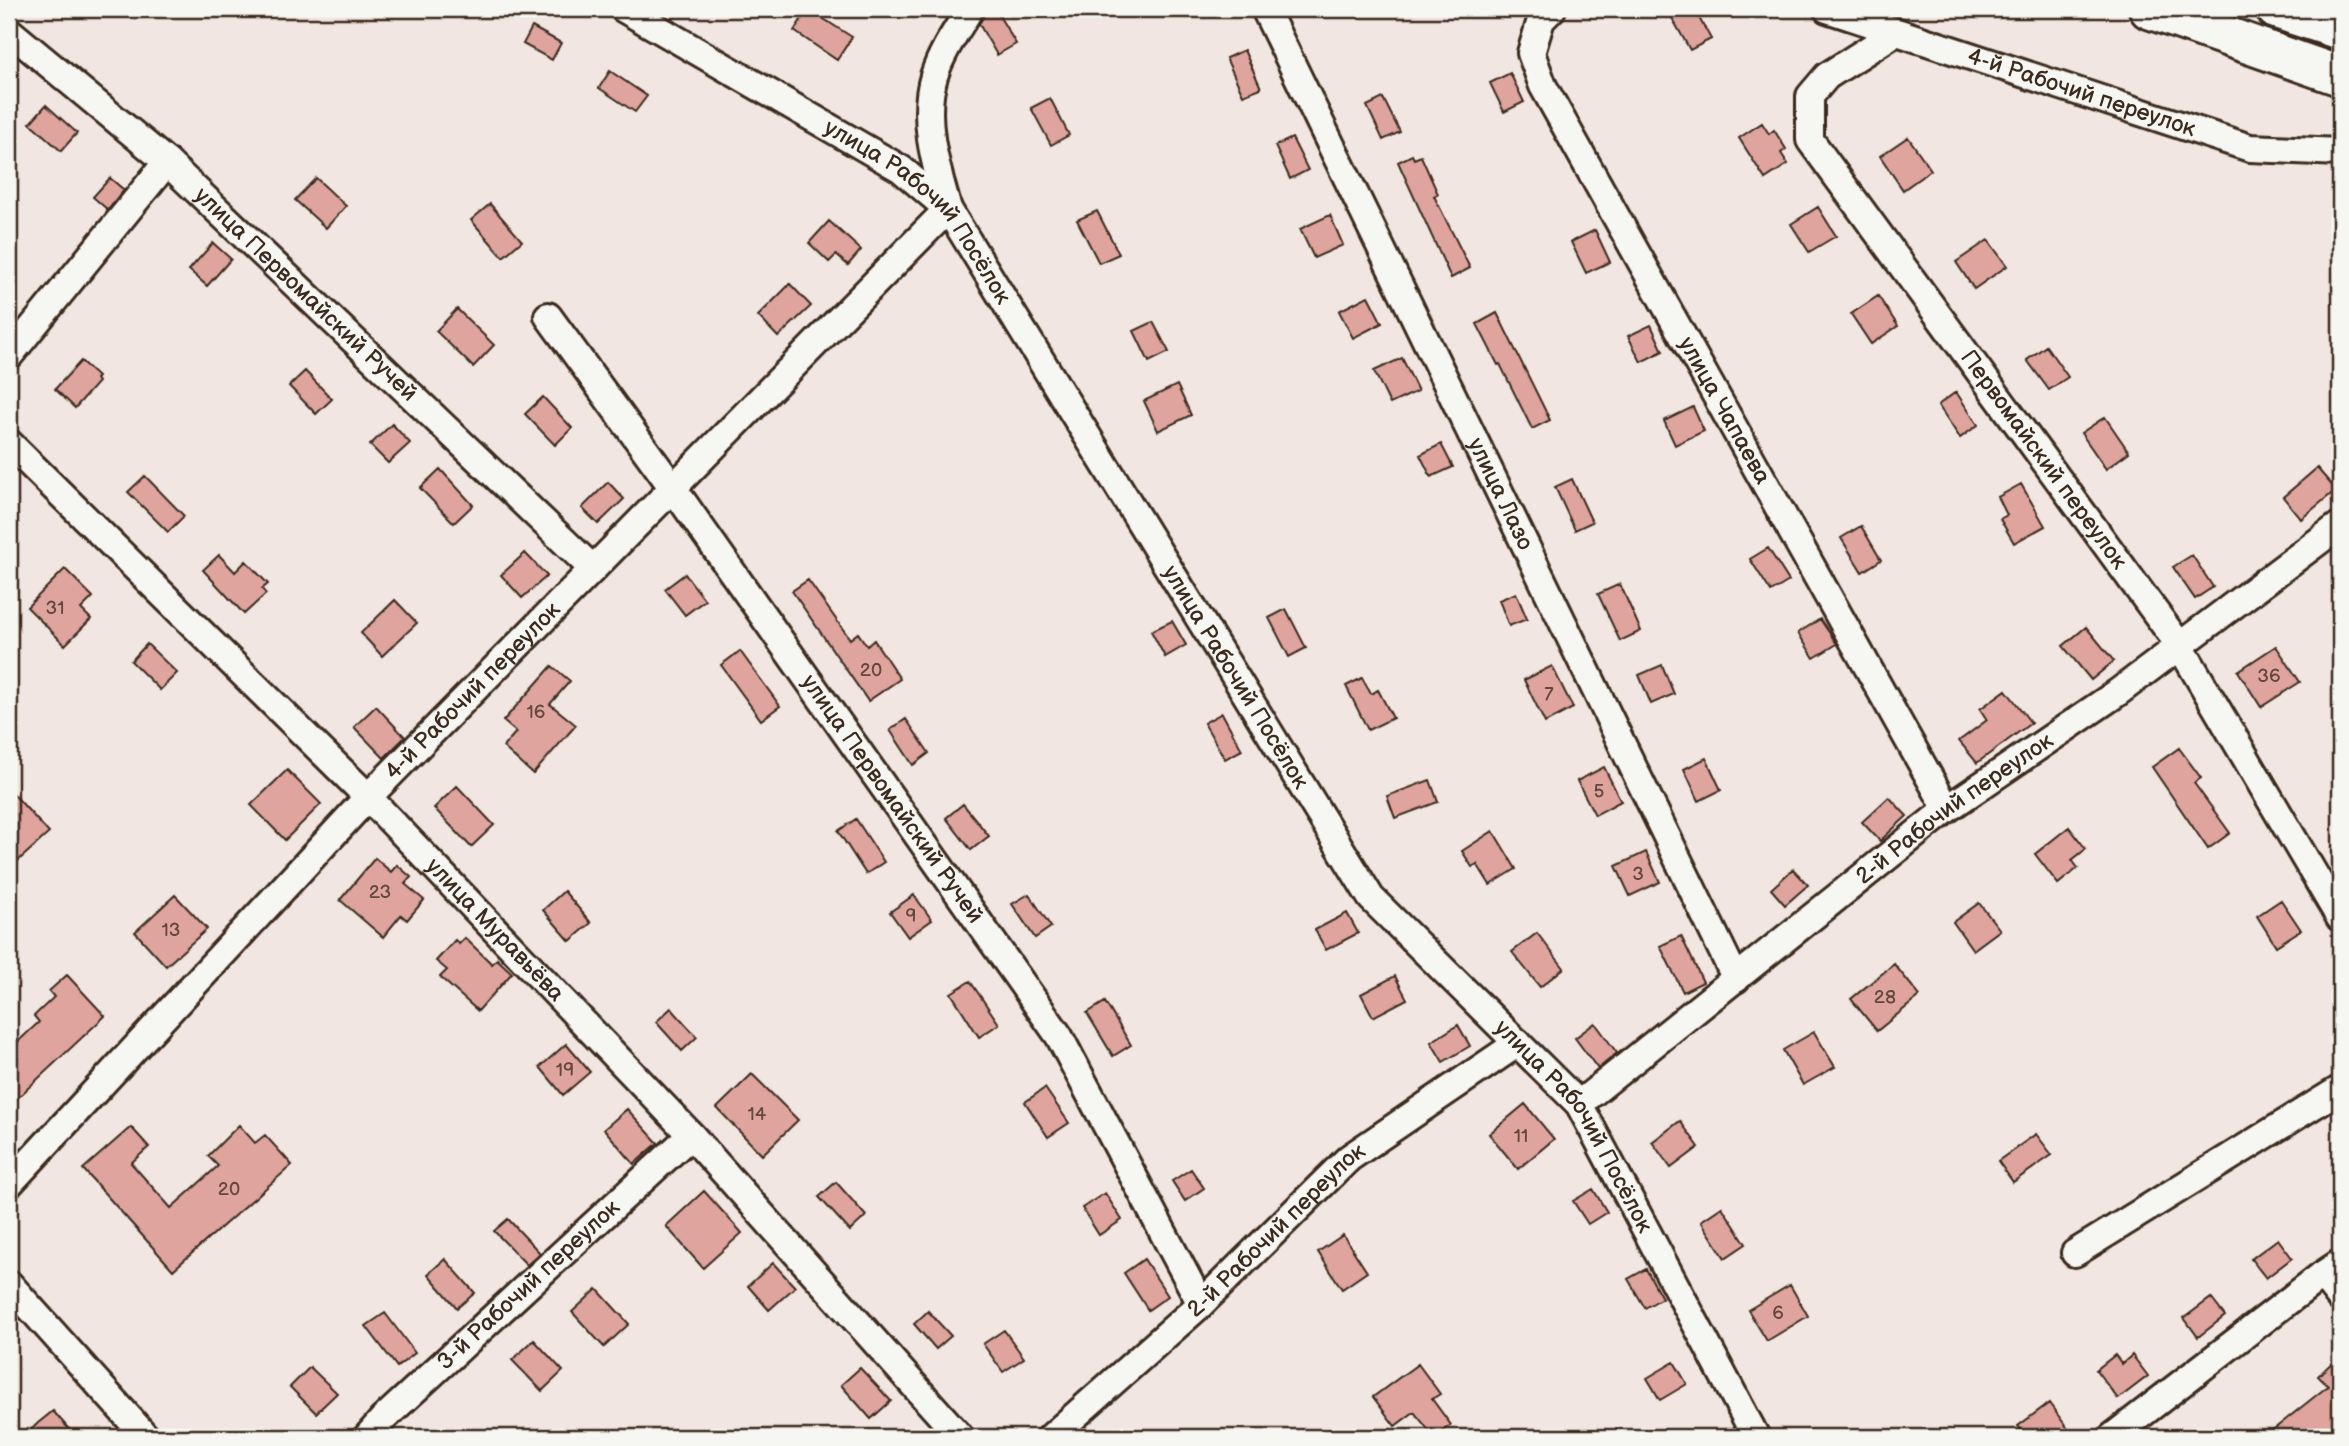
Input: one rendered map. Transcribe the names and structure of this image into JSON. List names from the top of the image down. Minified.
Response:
{"streets":{"street":["4-й Рабочий переулок","улица Рабочий Посёлок","улица Первомайский Ручей","улица Чапаева","Первомайский переулок","улица Лазо","2-й Рабочий переулок","улица Муравьёва","3-й Рабочий переулок"]},"crossings":[["4-й Рабочий переулок","улица Рабочий Посёлок"],["4-й Рабочий переулок","улица Первомайский Ручей"],["4-й Рабочий переулок","Первомайский переулок"],["4-й Рабочий переулок","улица Муравьёва"],["улица Рабочий Посёлок","2-й Рабочий переулок"],["улица Первомайский Ручей","2-й Рабочий переулок"],["улица Чапаева","2-й Рабочий переулок"],["Первомайский переулок","2-й Рабочий переулок"],["улица Лазо","2-й Рабочий переулок"],["улица Муравьёва","3-й Рабочий переулок"]],"house_numbers":["31","20","36","7","16","5","3","23","9","13","28","19","14","11","20","6"]}
